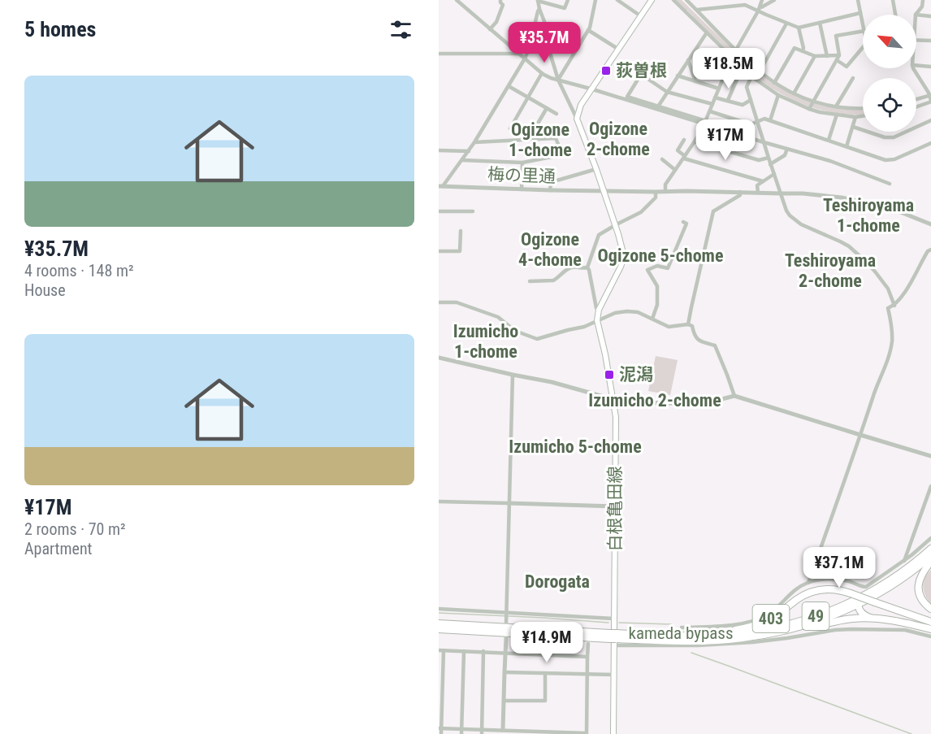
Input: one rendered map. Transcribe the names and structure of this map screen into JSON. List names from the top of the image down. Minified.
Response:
{"streets":{"highway":["49","403","kameda bypass"],"main road":["白根亀田線"],"street":["梅の里通"]},"crossings":[["梅の里通","白根亀田線"],["白根亀田線","kameda bypass"],["403","kameda bypass"]],"districts":["Ogizone 2-chome","Ogizone 1-chome","Teshiroyama 1-chome","Ogizone 4-chome","Ogizone 5-chome","Teshiroyama 2-chome","Izumicho 1-chome","Izumicho 2-chome","Izumicho 5-chome","Dorogata"],"places":{"transit":["荻曽根","泥潟"]},"north":"top left","page":{"heading":"5 homes","price":["¥35.7M","¥18.5M","¥17M","¥37.1M","¥14.9M"],"list":[{"name":"¥35.7M","note":"4 rooms · 148 m² · House"},{"name":"¥17M","note":"2 rooms · 70 m² · Apartment"}]}}
